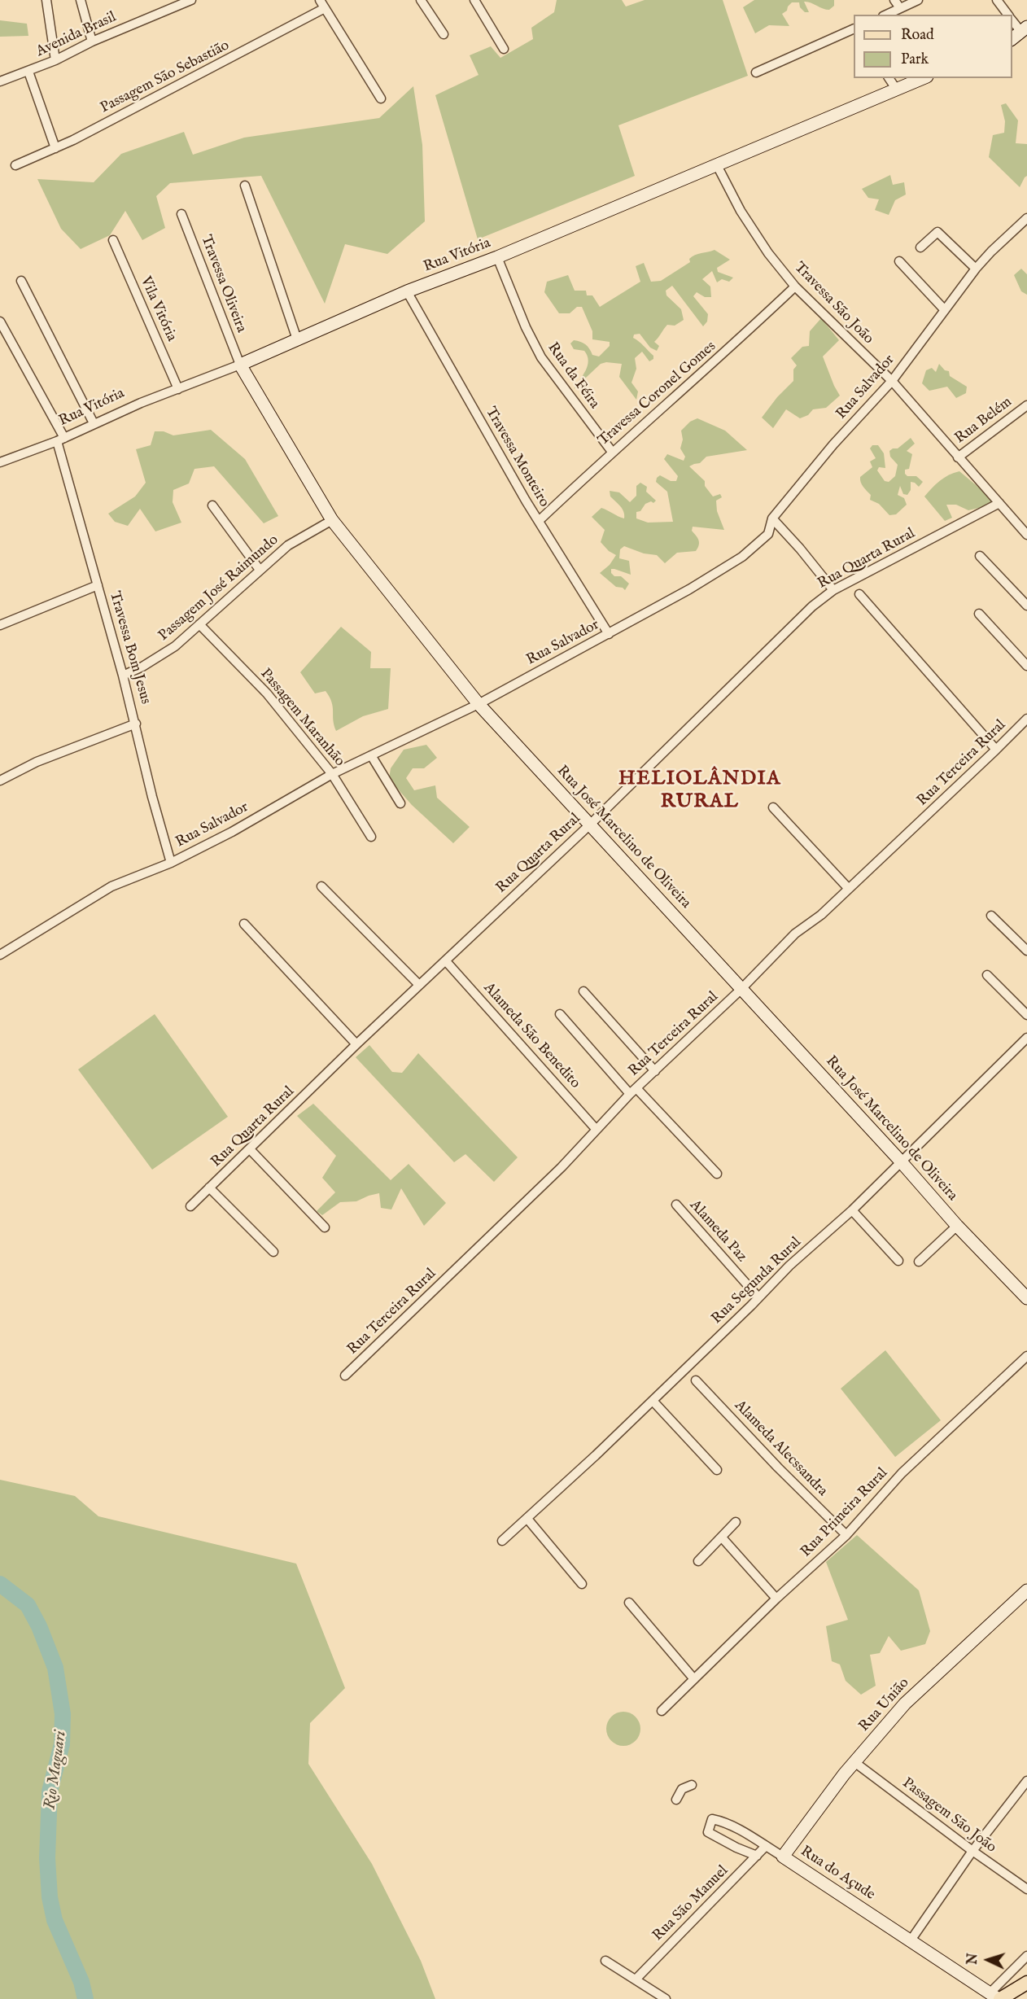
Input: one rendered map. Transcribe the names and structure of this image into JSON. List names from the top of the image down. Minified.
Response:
{"streets":{"street":["Avenida Brasil","Passagem São Sebastião","Rua Vitória","Travessa Oliveira","Travessa São João","Vila Vitória","Rua da Féira","Rua Salvador","Travessa Coronel Gomes","Rua Belém","Travessa Monteiro","Rua Quarta Rural","Passagem José Raimundo","Travessa Bom Jesus","Passagem Maranhão","Rua Terceira Rural","Rua José Marcelino de Oliveira","Alameda São Benedito","Alameda Paz","Rua Segunda Rural","Alameda Alecssandra","Rua Primeira Rural","Rua União","Passagem São João","Rua do Açude","Rua São Manuel"]},"crossings":[["Rua Vitória","Travessa Oliveira"],["Rua Vitória","Travessa São João"],["Rua Vitória","Vila Vitória"],["Rua Vitória","Rua da Féira"],["Rua Vitória","Travessa Monteiro"],["Rua Vitória","Travessa Bom Jesus"],["Rua Vitória","Rua José Marcelino de Oliveira"],["Travessa Oliveira","Rua José Marcelino de Oliveira"],["Travessa São João","Rua Salvador"],["Travessa São João","Travessa Coronel Gomes"],["Travessa São João","Rua Belém"],["Travessa São João","Rua Quarta Rural"],["Rua da Féira","Travessa Coronel Gomes"],["Rua Salvador","Travessa Monteiro"],["Rua Salvador","Travessa Bom Jesus"],["Rua Salvador","Passagem Maranhão"],["Rua Salvador","Rua José Marcelino de Oliveira"],["Travessa Coronel Gomes","Travessa Monteiro"],["Rua Quarta Rural","Rua José Marcelino de Oliveira"],["Rua Quarta Rural","Alameda São Benedito"],["Passagem José Raimundo","Travessa Bom Jesus"],["Passagem José Raimundo","Passagem Maranhão"],["Passagem José Raimundo","Rua José Marcelino de Oliveira"],["Rua Terceira Rural","Rua José Marcelino de Oliveira"],["Rua Terceira Rural","Alameda São Benedito"],["Rua José Marcelino de Oliveira","Rua Segunda Rural"],["Alameda Paz","Rua Segunda Rural"],["Alameda Alecssandra","Rua Primeira Rural"],["Rua União","Passagem São João"],["Rua União","Rua do Açude"],["Rua do Açude","Rua São Manuel"]],"districts":["HELIOLÂNDIA RURAL"],"water":["Rio Maguari"],"legend":["Road","Park"],"north":"left"}
